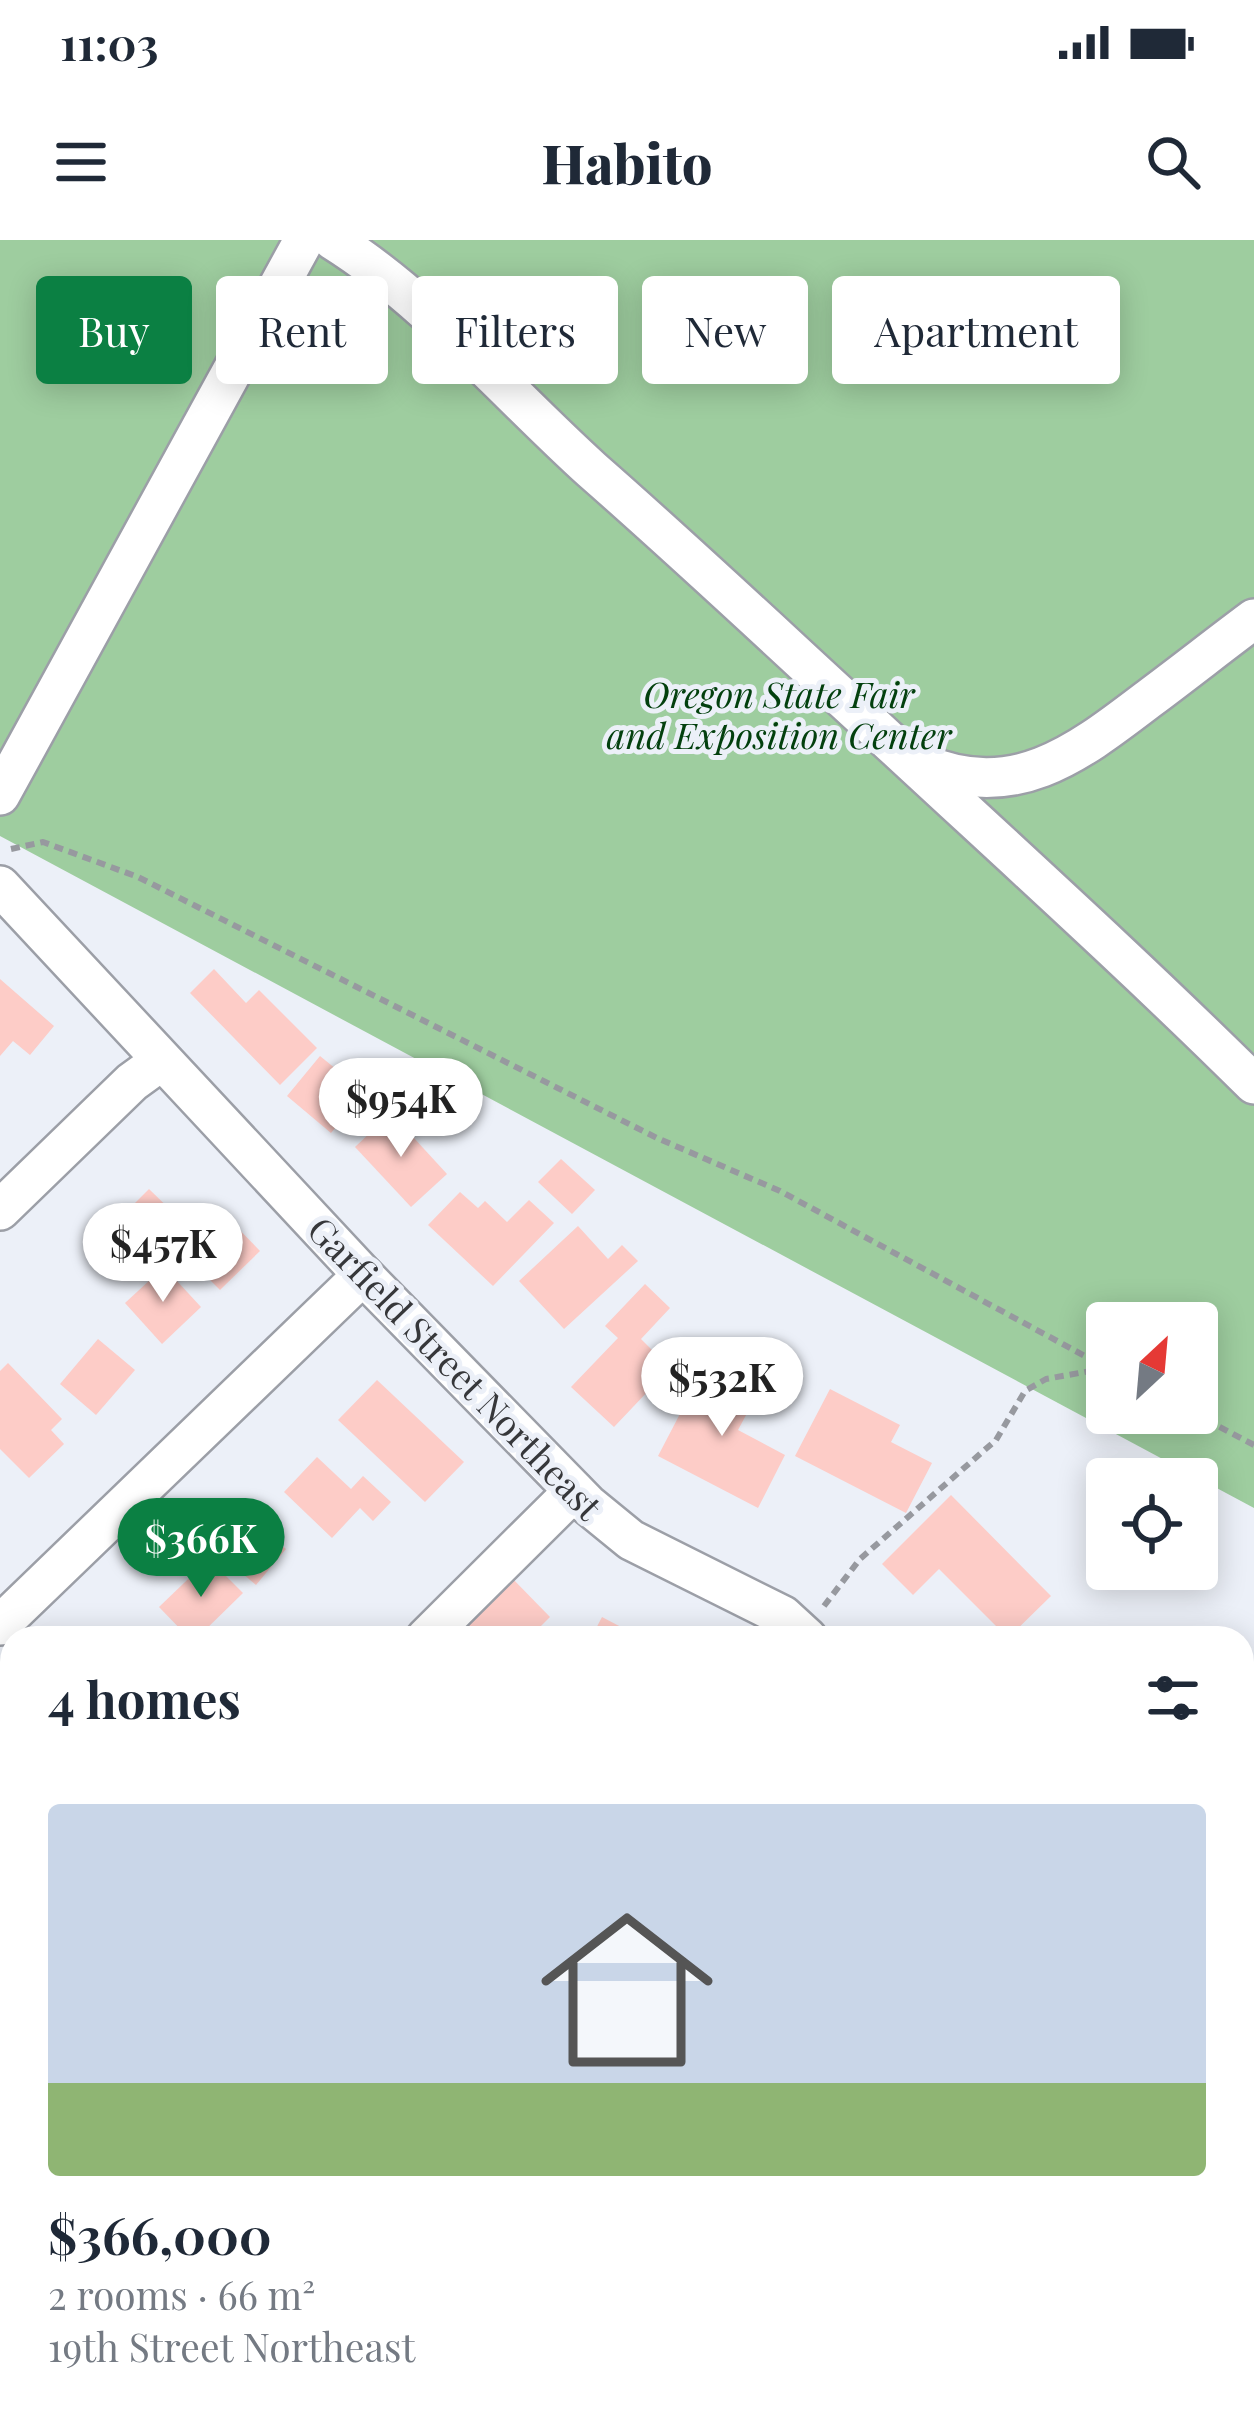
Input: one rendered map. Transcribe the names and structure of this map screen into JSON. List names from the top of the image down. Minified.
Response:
{"streets":{"street":["Garfield Street Northeast"]},"parks":["Oregon State Fair and Exposition Center"],"north":"top right","page":{"status":"11:03","header":"Habito","chip":["Buy","Rent","Filters","New","Apartment"],"price":["$954K","$457K","$532K","$366K"],"heading":"4 homes","list":[{"name":"$366,000","note":"2 rooms · 66 m² · 19th Street Northeast"}]}}
